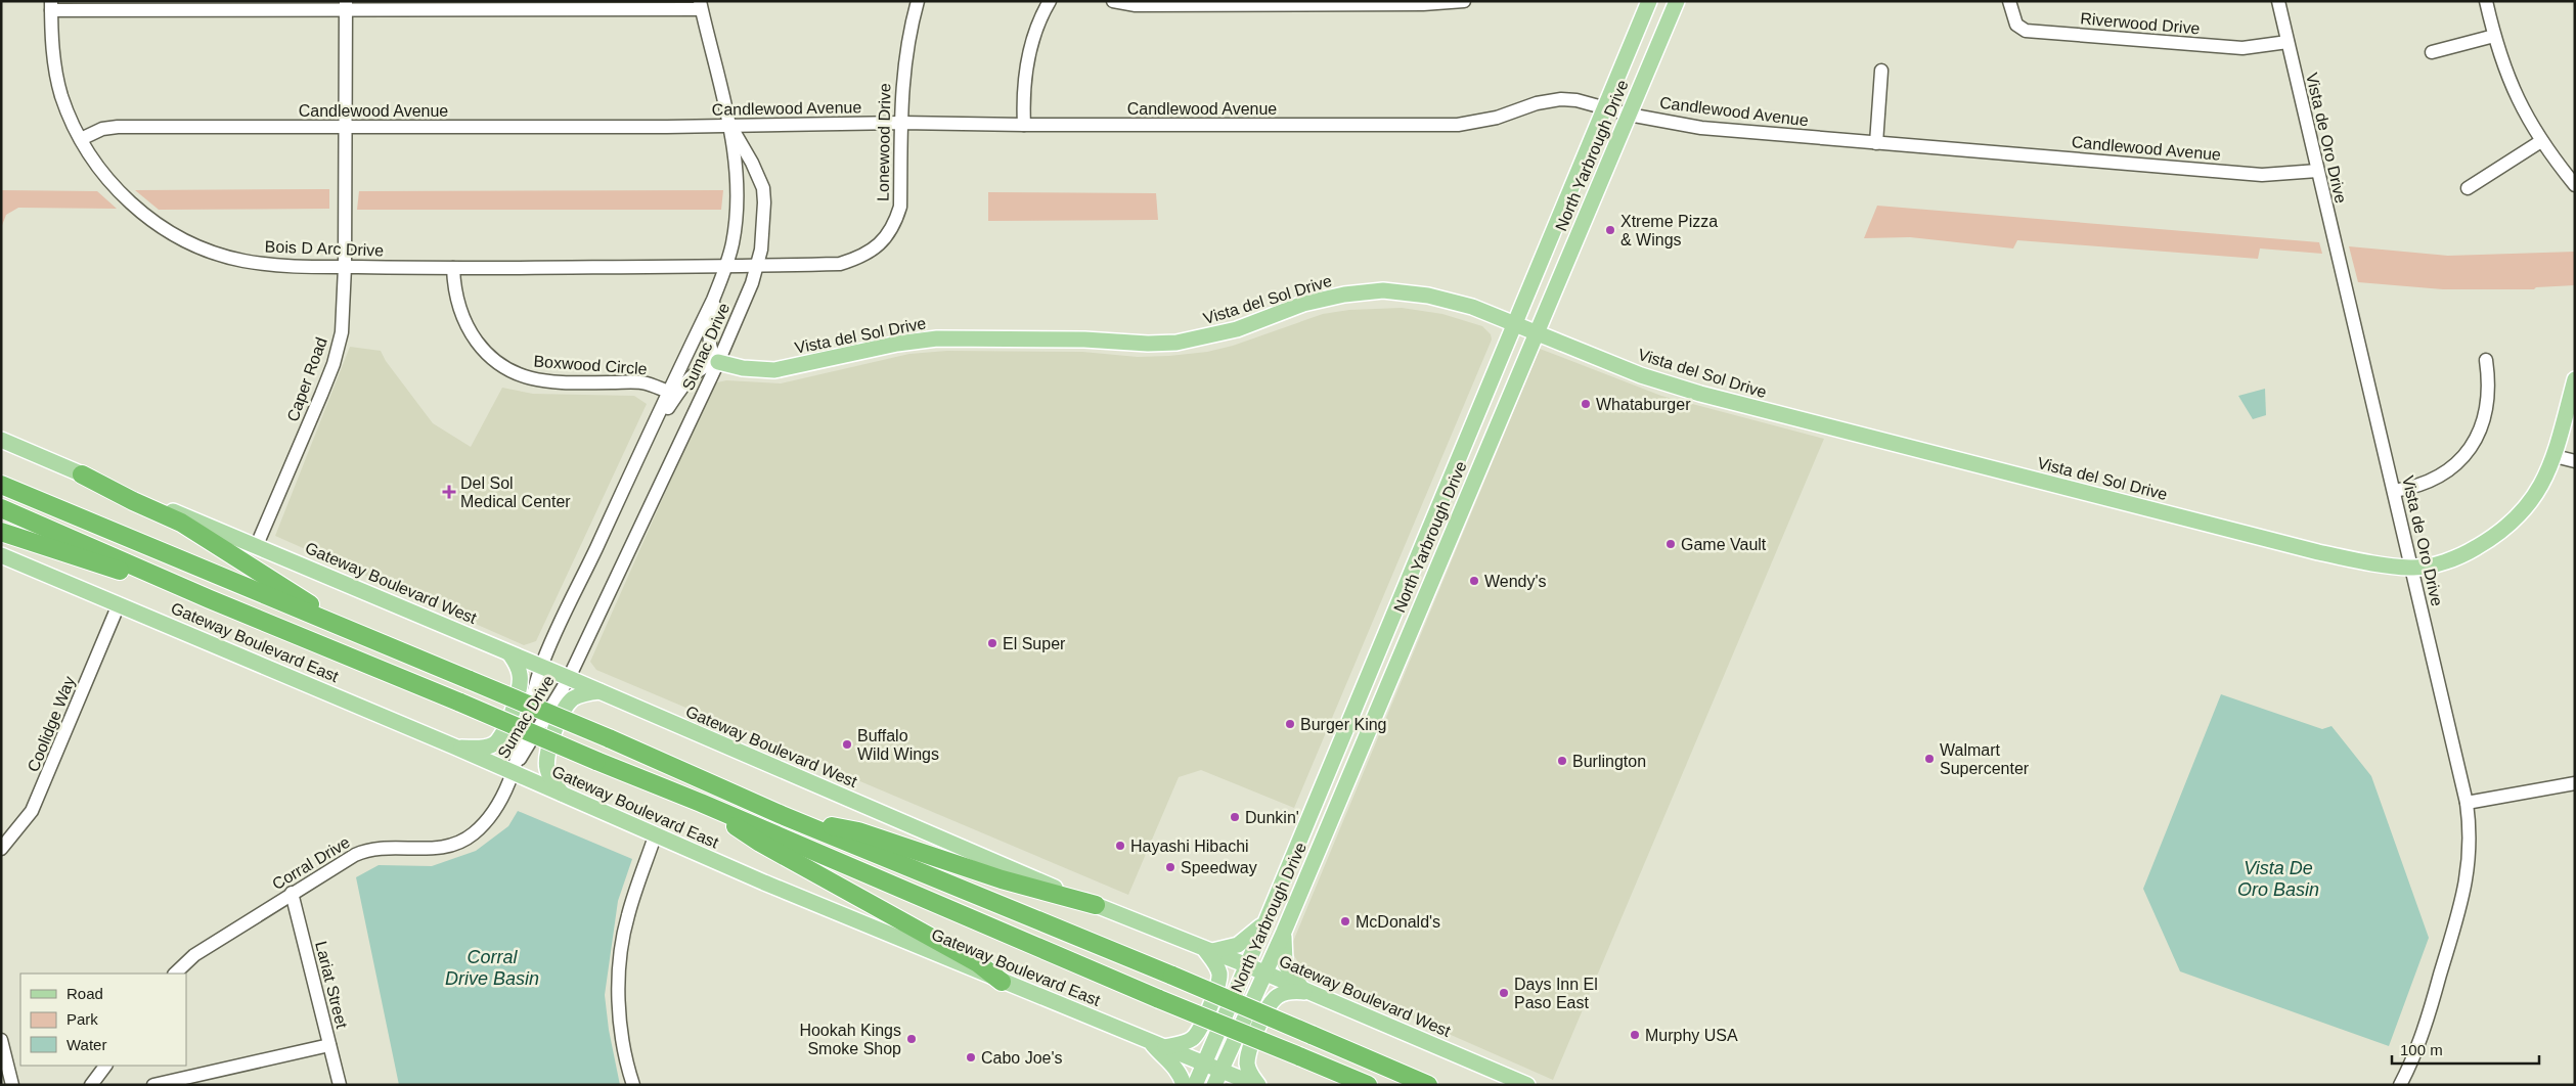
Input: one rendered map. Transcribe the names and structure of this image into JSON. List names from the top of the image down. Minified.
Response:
{"streets":{"main road":["North Yarbrough Drive","Vista del Sol Drive","Gateway Boulevard West","Gateway Boulevard East"],"street":["Riverwood Drive","Candlewood Avenue","Vista de Oro Drive","Lonewood Drive","Bois D Arc Drive","Sumac Drive","Boxwood Circle","Caper Road","Coolidge Way","Corral Drive","Lariat Street"]},"crossings":[["Riverwood Drive","Vista de Oro Drive"],["Candlewood Avenue","Vista de Oro Drive"],["Candlewood Avenue","Lonewood Drive"],["Candlewood Avenue","North Yarbrough Drive"],["Candlewood Avenue","Bois D Arc Drive"],["Candlewood Avenue","Sumac Drive"],["Candlewood Avenue","Caper Road"],["Vista de Oro Drive","Vista del Sol Drive"],["Lonewood Drive","Bois D Arc Drive"],["Lonewood Drive","Sumac Drive"],["North Yarbrough Drive","Vista del Sol Drive"],["North Yarbrough Drive","Gateway Boulevard West"],["North Yarbrough Drive","Gateway Boulevard East"],["Bois D Arc Drive","Sumac Drive"],["Bois D Arc Drive","Boxwood Circle"],["Bois D Arc Drive","Caper Road"],["Vista del Sol Drive","Sumac Drive"],["Sumac Drive","Boxwood Circle"],["Sumac Drive","Gateway Boulevard West"],["Sumac Drive","Gateway Boulevard East"],["Sumac Drive","Corral Drive"],["Caper Road","Gateway Boulevard West"],["Gateway Boulevard East","Coolidge Way"],["Gateway Boulevard East","Corral Drive"],["Corral Drive","Lariat Street"]],"water":["Vista De Oro Basin","Corral Drive Basin"],"places":{"other":["Xtreme Pizza & Wings","Whataburger","Game Vault","Wendy's","El Super","Burger King","Buffalo Wild Wings","Walmart Supercenter","Burlington","Dunkin'","Hayashi Hibachi","Speedway","McDonald's","Days Inn El Paso East","Murphy USA","Hookah Kings Smoke Shop","Cabo Joe's"],"health":["Del Sol Medical Center"]},"legend":["Road","Park","Water"],"scale_bar":"100 m"}
